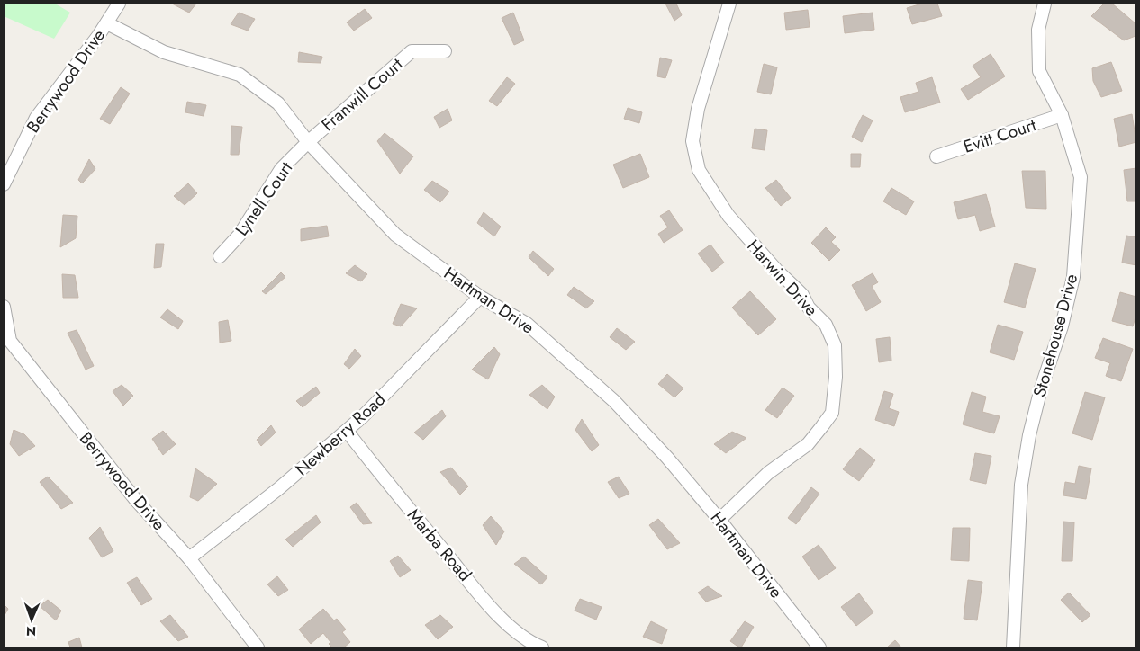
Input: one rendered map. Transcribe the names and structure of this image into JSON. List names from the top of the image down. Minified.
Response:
{"streets":{"street":["Berrywood Drive","Franwill Court","Evitt Court","Lynell Court","Harwin Drive","Hartman Drive","Stonehouse Drive","Newberry Road","Marba Road"]},"crossings":[["Berrywood Drive","Hartman Drive"],["Berrywood Drive","Newberry Road"],["Franwill Court","Lynell Court"],["Franwill Court","Hartman Drive"],["Evitt Court","Stonehouse Drive"],["Lynell Court","Hartman Drive"],["Harwin Drive","Hartman Drive"],["Hartman Drive","Newberry Road"],["Newberry Road","Marba Road"]],"north":"bottom"}
